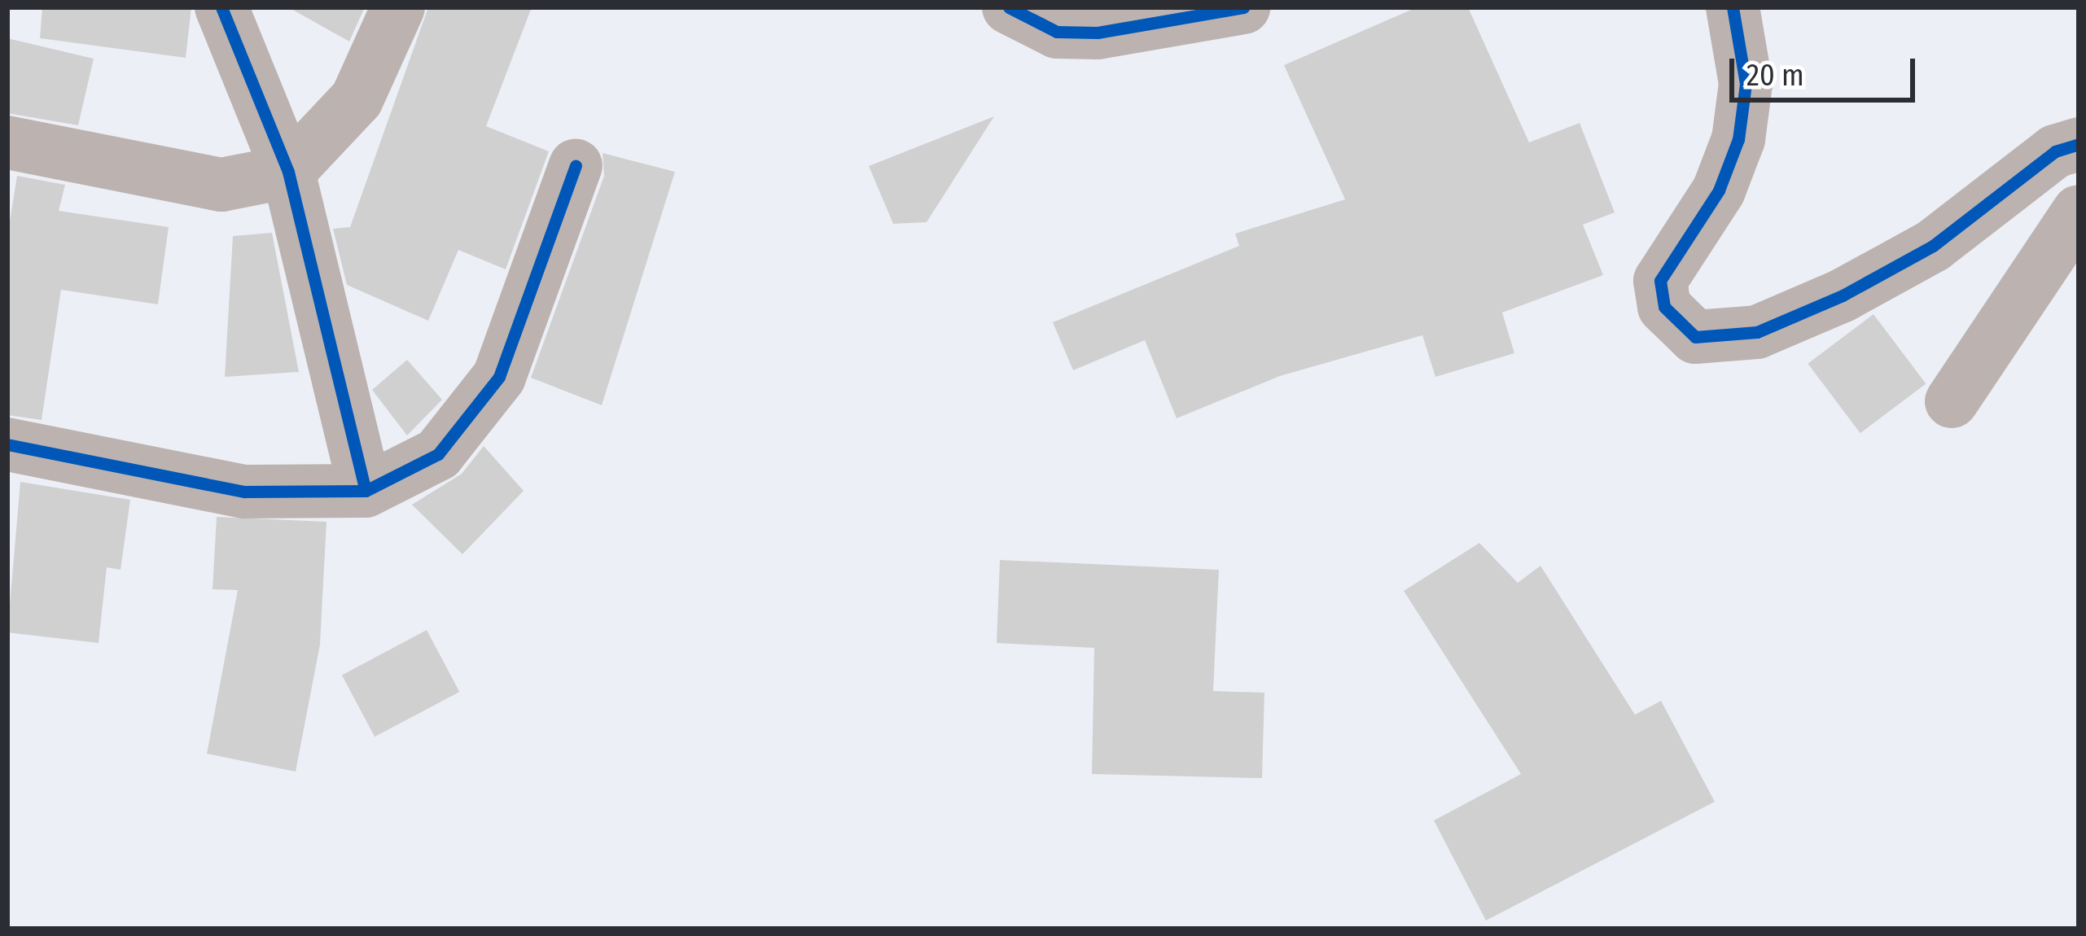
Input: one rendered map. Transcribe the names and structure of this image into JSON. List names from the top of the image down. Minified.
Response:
{"scale_bar":"20 m"}
